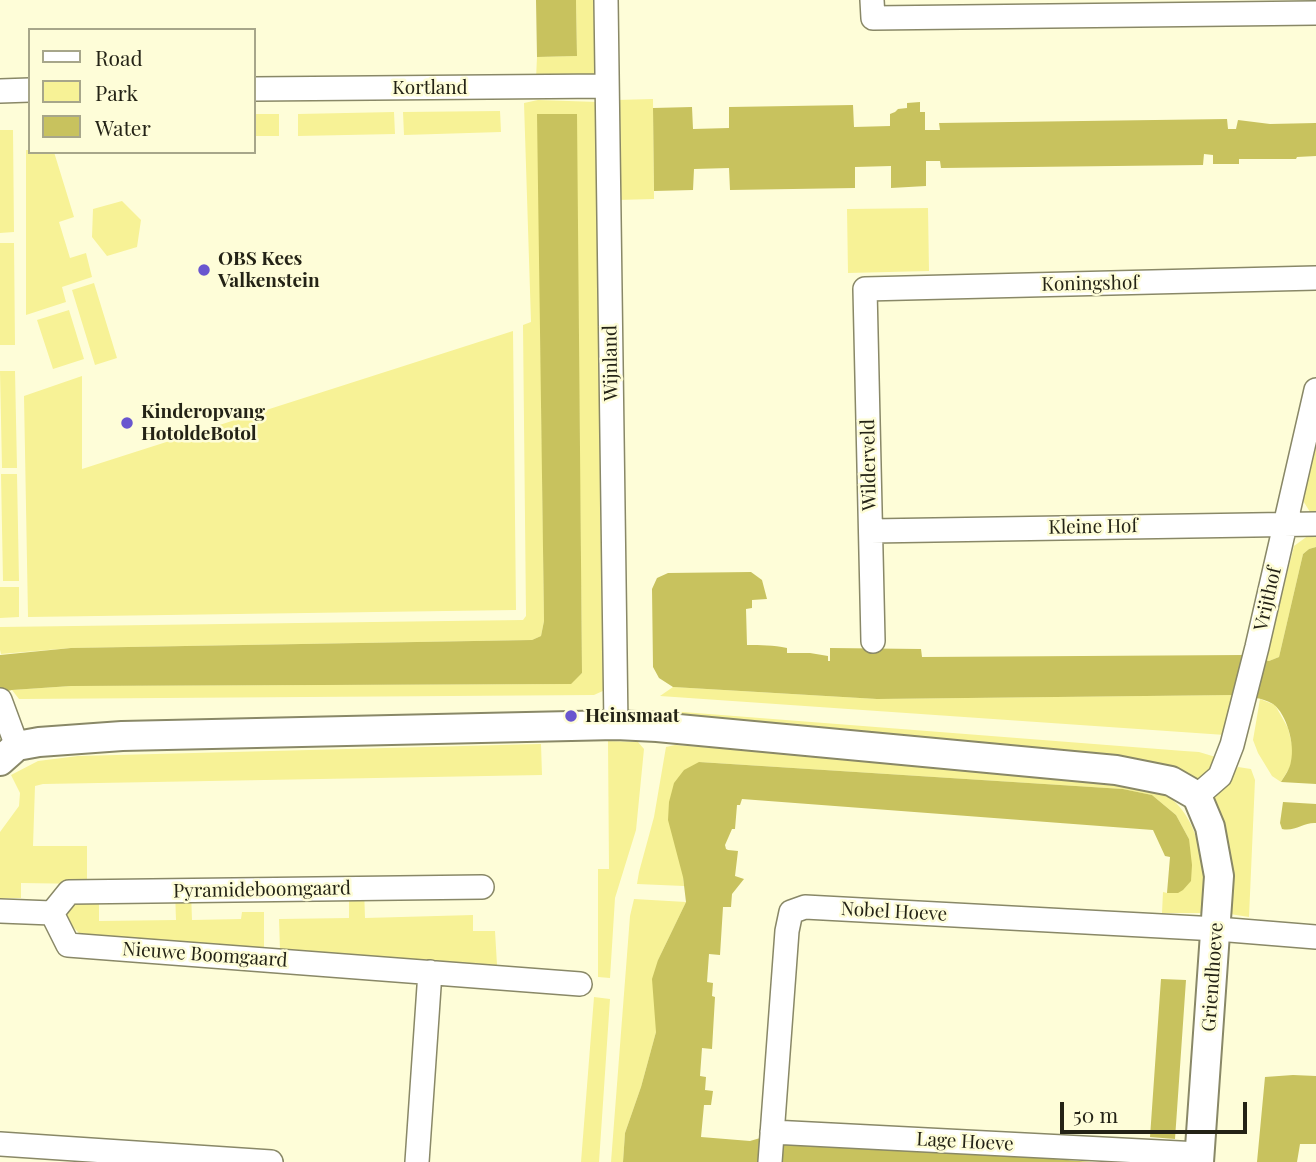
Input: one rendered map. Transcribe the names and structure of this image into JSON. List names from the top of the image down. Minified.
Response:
{"streets":{"street":["Kortland","Koningshof","Wijnland","Wilderveld","Kleine Hof","Vrijthof","Pyramideboomgaard","Nobel Hoeve","Nieuwe Boomgaard","Griendhoeve","Lage Hoeve"]},"crossings":[["Kortland","Wijnland"],["Koningshof","Wilderveld"],["Wilderveld","Kleine Hof"],["Kleine Hof","Vrijthof"],["Vrijthof","Griendhoeve"],["Pyramideboomgaard","Nieuwe Boomgaard"],["Nobel Hoeve","Griendhoeve"],["Nobel Hoeve","Lage Hoeve"],["Griendhoeve","Lage Hoeve"]],"places":["OBS Kees Valkenstein","Kinderopvang HotoldeBotol","Heinsmaat"],"legend":["Road","Park","Water"],"scale_bar":"50 m"}
